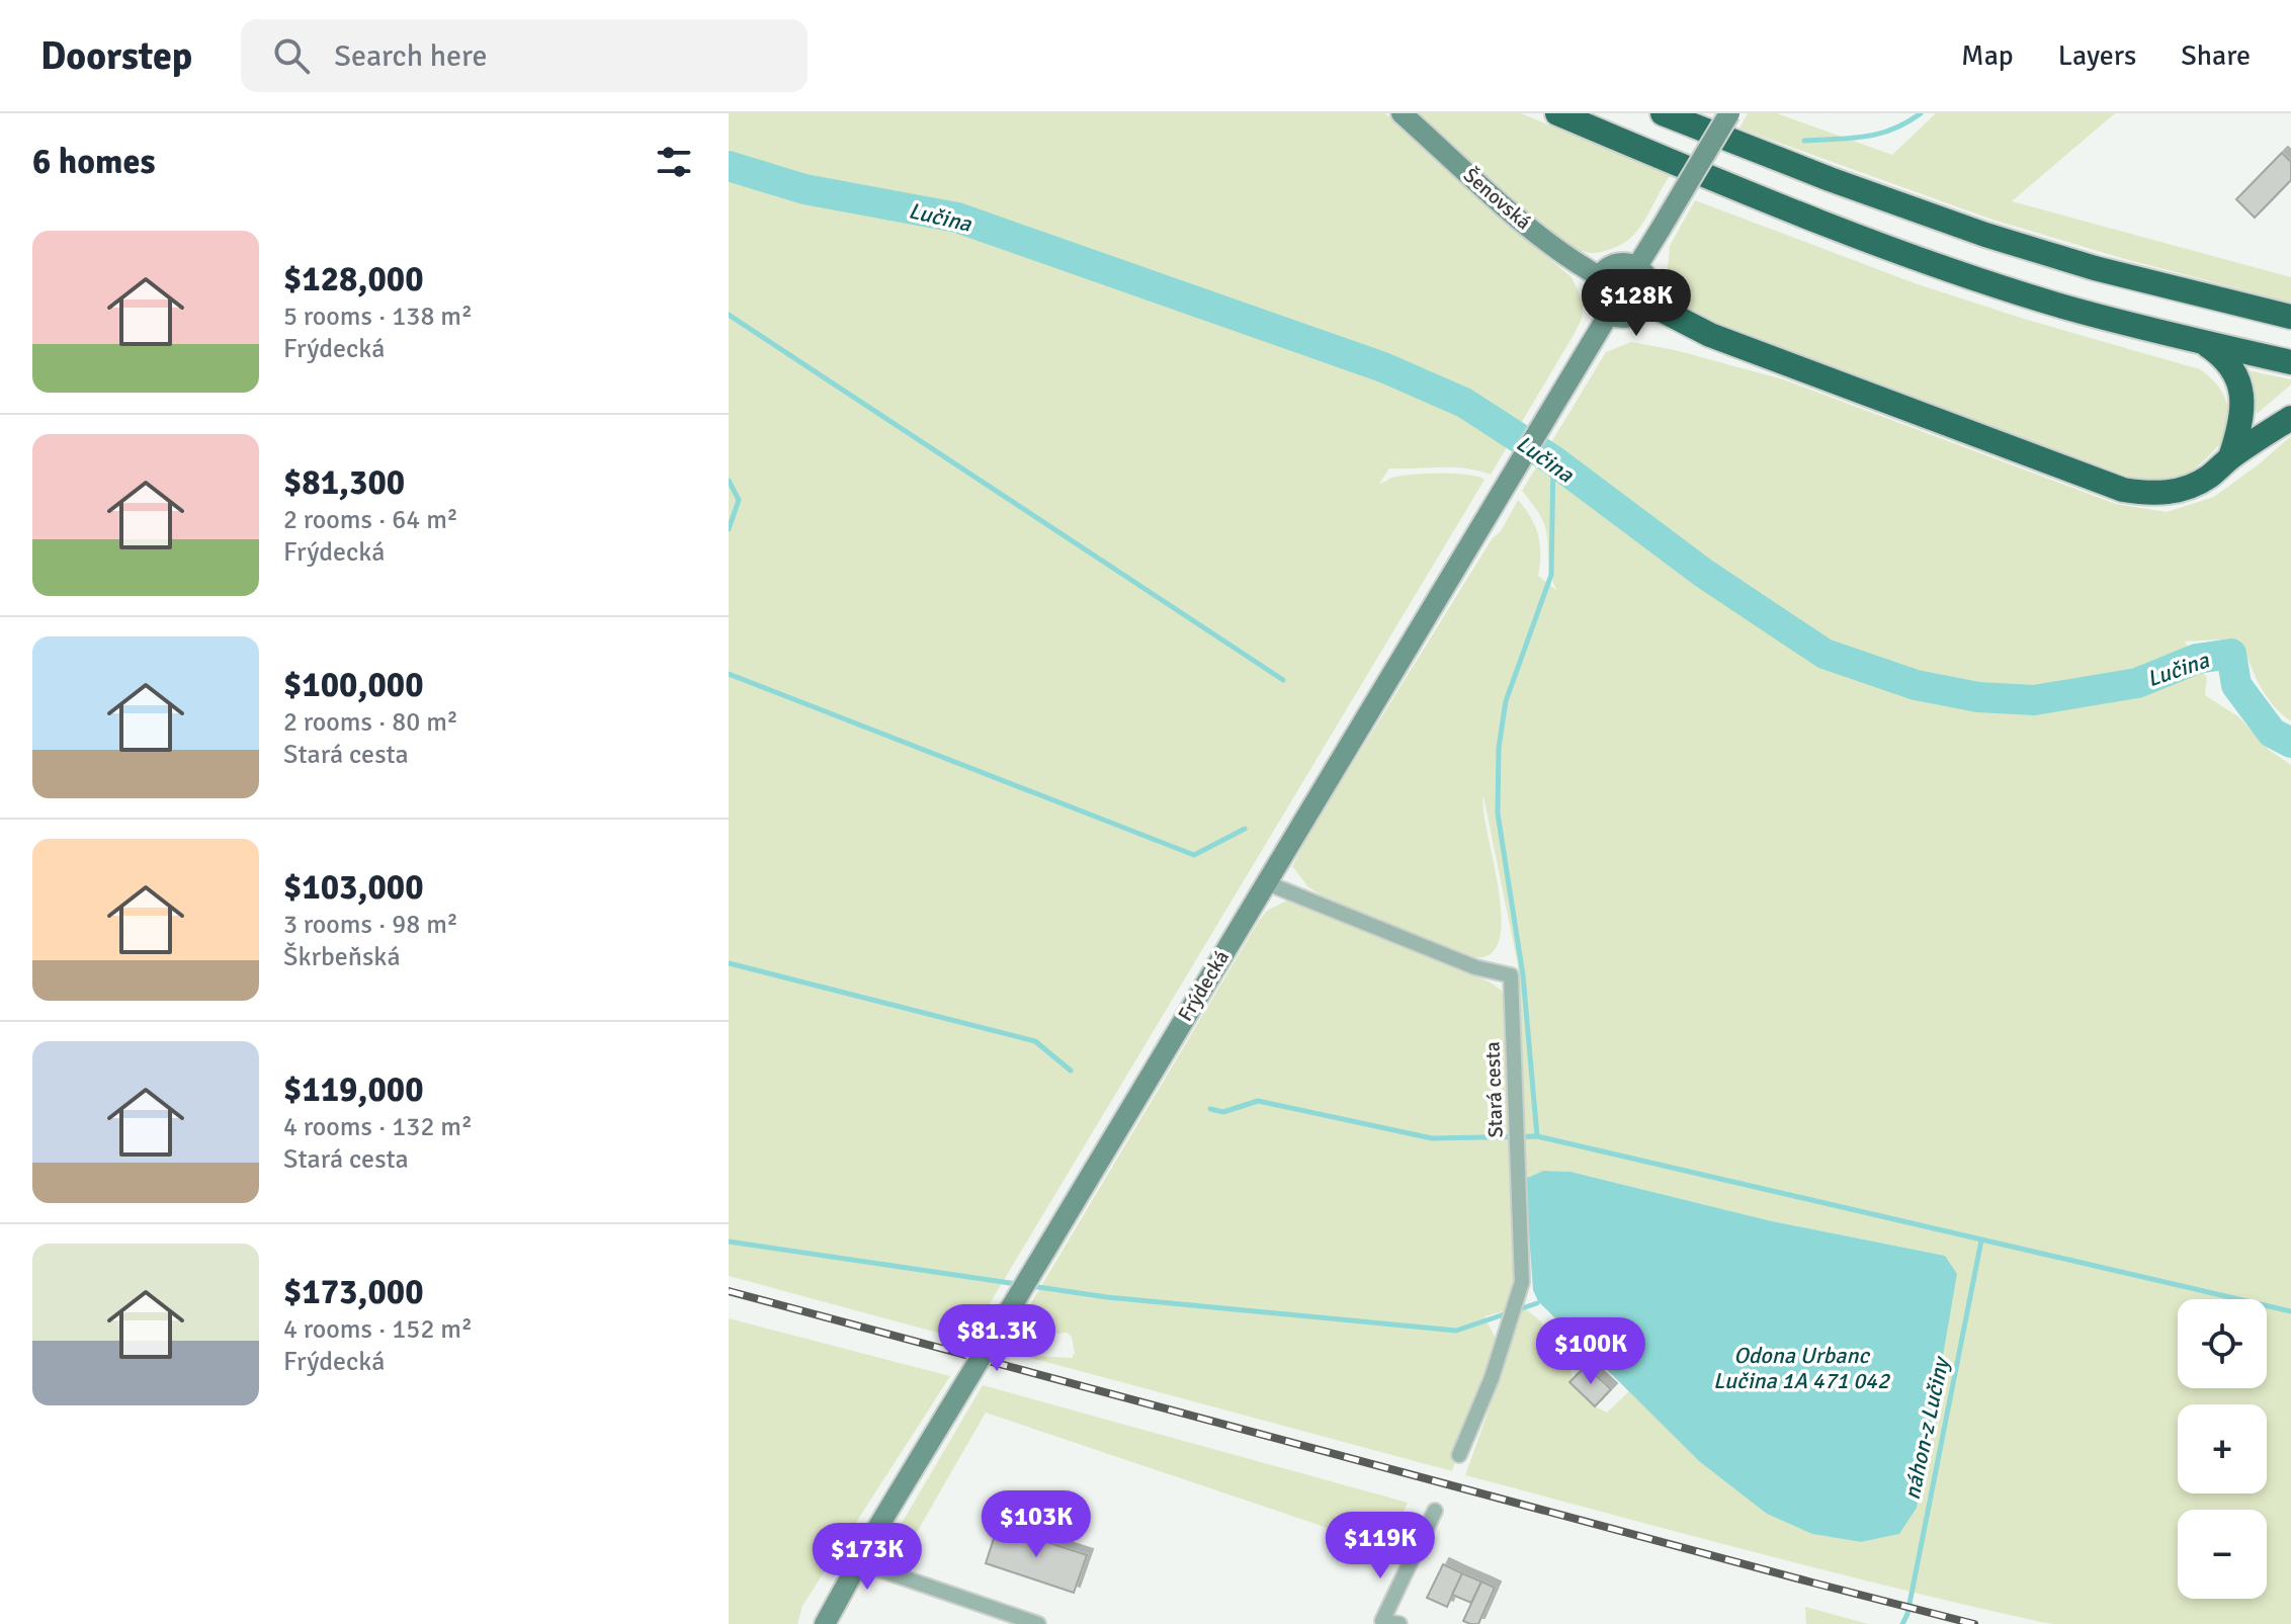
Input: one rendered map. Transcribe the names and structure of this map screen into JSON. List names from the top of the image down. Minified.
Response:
{"streets":{"main road":["Šenovská","Frýdecká"],"street":["Stará cesta"]},"crossings":[["Šenovská","Frýdecká"],["Frýdecká","Stará cesta"]],"water":["Lučina","Odona Urbanc Lučina 1A 471 042","náhon-z Lučiny"],"page":{"header":"Doorstep","search":"Search here","nav":["Map","Layers","Share"],"heading":"6 homes","list":[{"name":"$128,000","note":"5 rooms · 138 m² · Frýdecká"},{"name":"$81,300","note":"2 rooms · 64 m² · Frýdecká"},{"name":"$100,000","note":"2 rooms · 80 m² · Stará cesta"},{"name":"$103,000","note":"3 rooms · 98 m² · Škrbeňská"},{"name":"$119,000","note":"4 rooms · 132 m² · Stará cesta"},{"name":"$173,000","note":"4 rooms · 152 m² · Frýdecká"}],"price":["$128K","$81.3K","$100K","$103K","$119K","$173K"],"map_buttons":["+","−"]}}
